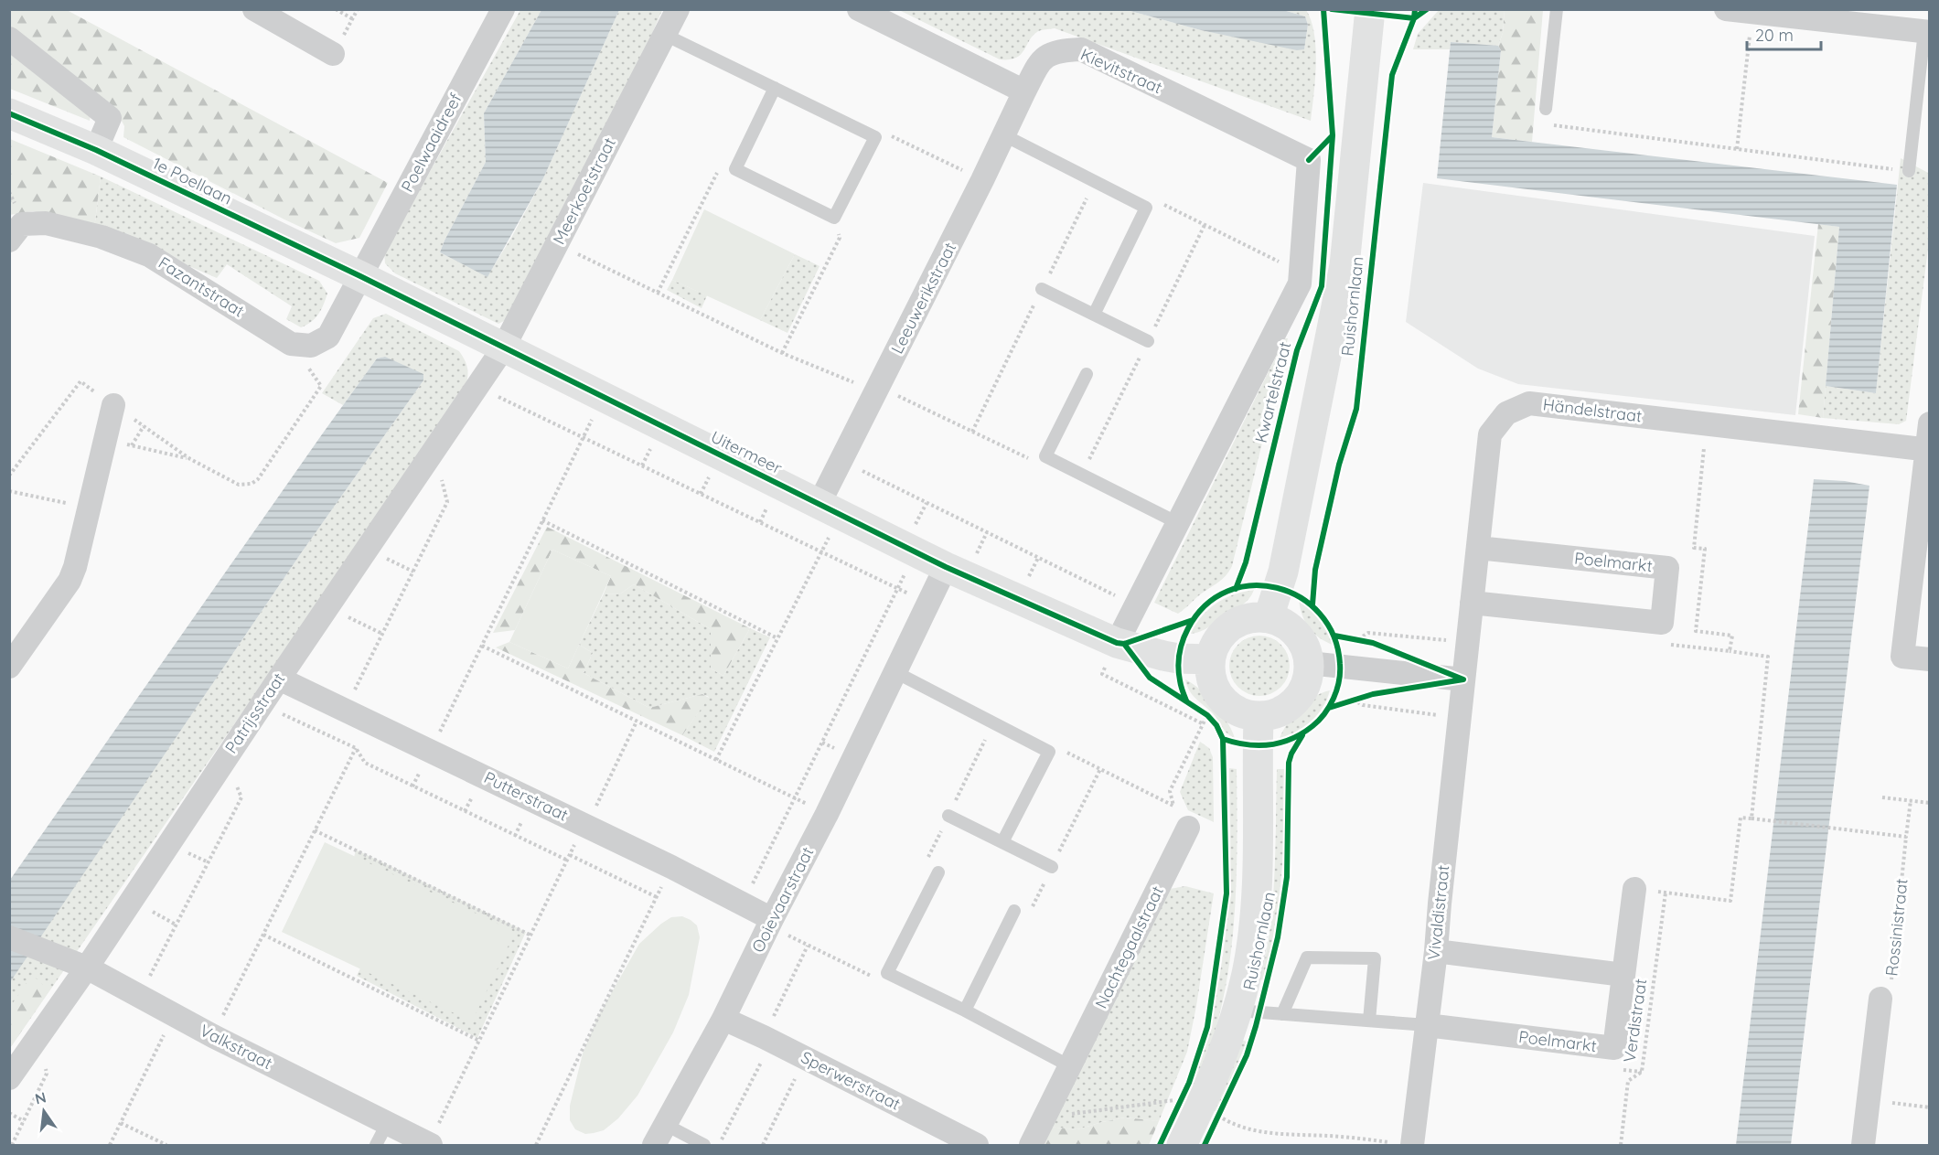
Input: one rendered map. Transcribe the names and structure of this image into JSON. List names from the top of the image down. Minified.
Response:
{"streets":{"main road":["1e Poellaan","Ruishornlaan","Uitermeer"],"street":["Kievitstraat","Poelwaaidreef","Meerkoetstraat","Fazantstraat","Leeuwerikstraat","Kwartelstraat","Händelstraat","Poelmarkt","Patrijsstraat","Putterstraat","Ooievaarstraat","Vivaldistraat","Rossinistraat","Nachtegaalstraat","Valkstraat","Sperwerstraat"],"path":["Verdistraat"]},"crossings":[["Kievitstraat","Leeuwerikstraat"],["Kievitstraat","Kwartelstraat"],["Poelwaaidreef","1e Poellaan"],["Poelwaaidreef","Uitermeer"],["1e Poellaan","Uitermeer"],["Meerkoetstraat","Uitermeer"],["Meerkoetstraat","Patrijsstraat"],["Leeuwerikstraat","Uitermeer"],["Ruishornlaan","Uitermeer"],["Kwartelstraat","Uitermeer"],["Händelstraat","Vivaldistraat"],["Uitermeer","Patrijsstraat"],["Uitermeer","Ooievaarstraat"],["Poelmarkt","Vivaldistraat"],["Patrijsstraat","Putterstraat"],["Patrijsstraat","Valkstraat"],["Putterstraat","Ooievaarstraat"],["Ooievaarstraat","Sperwerstraat"]],"scale_bar":"20 m","north":"top"}
